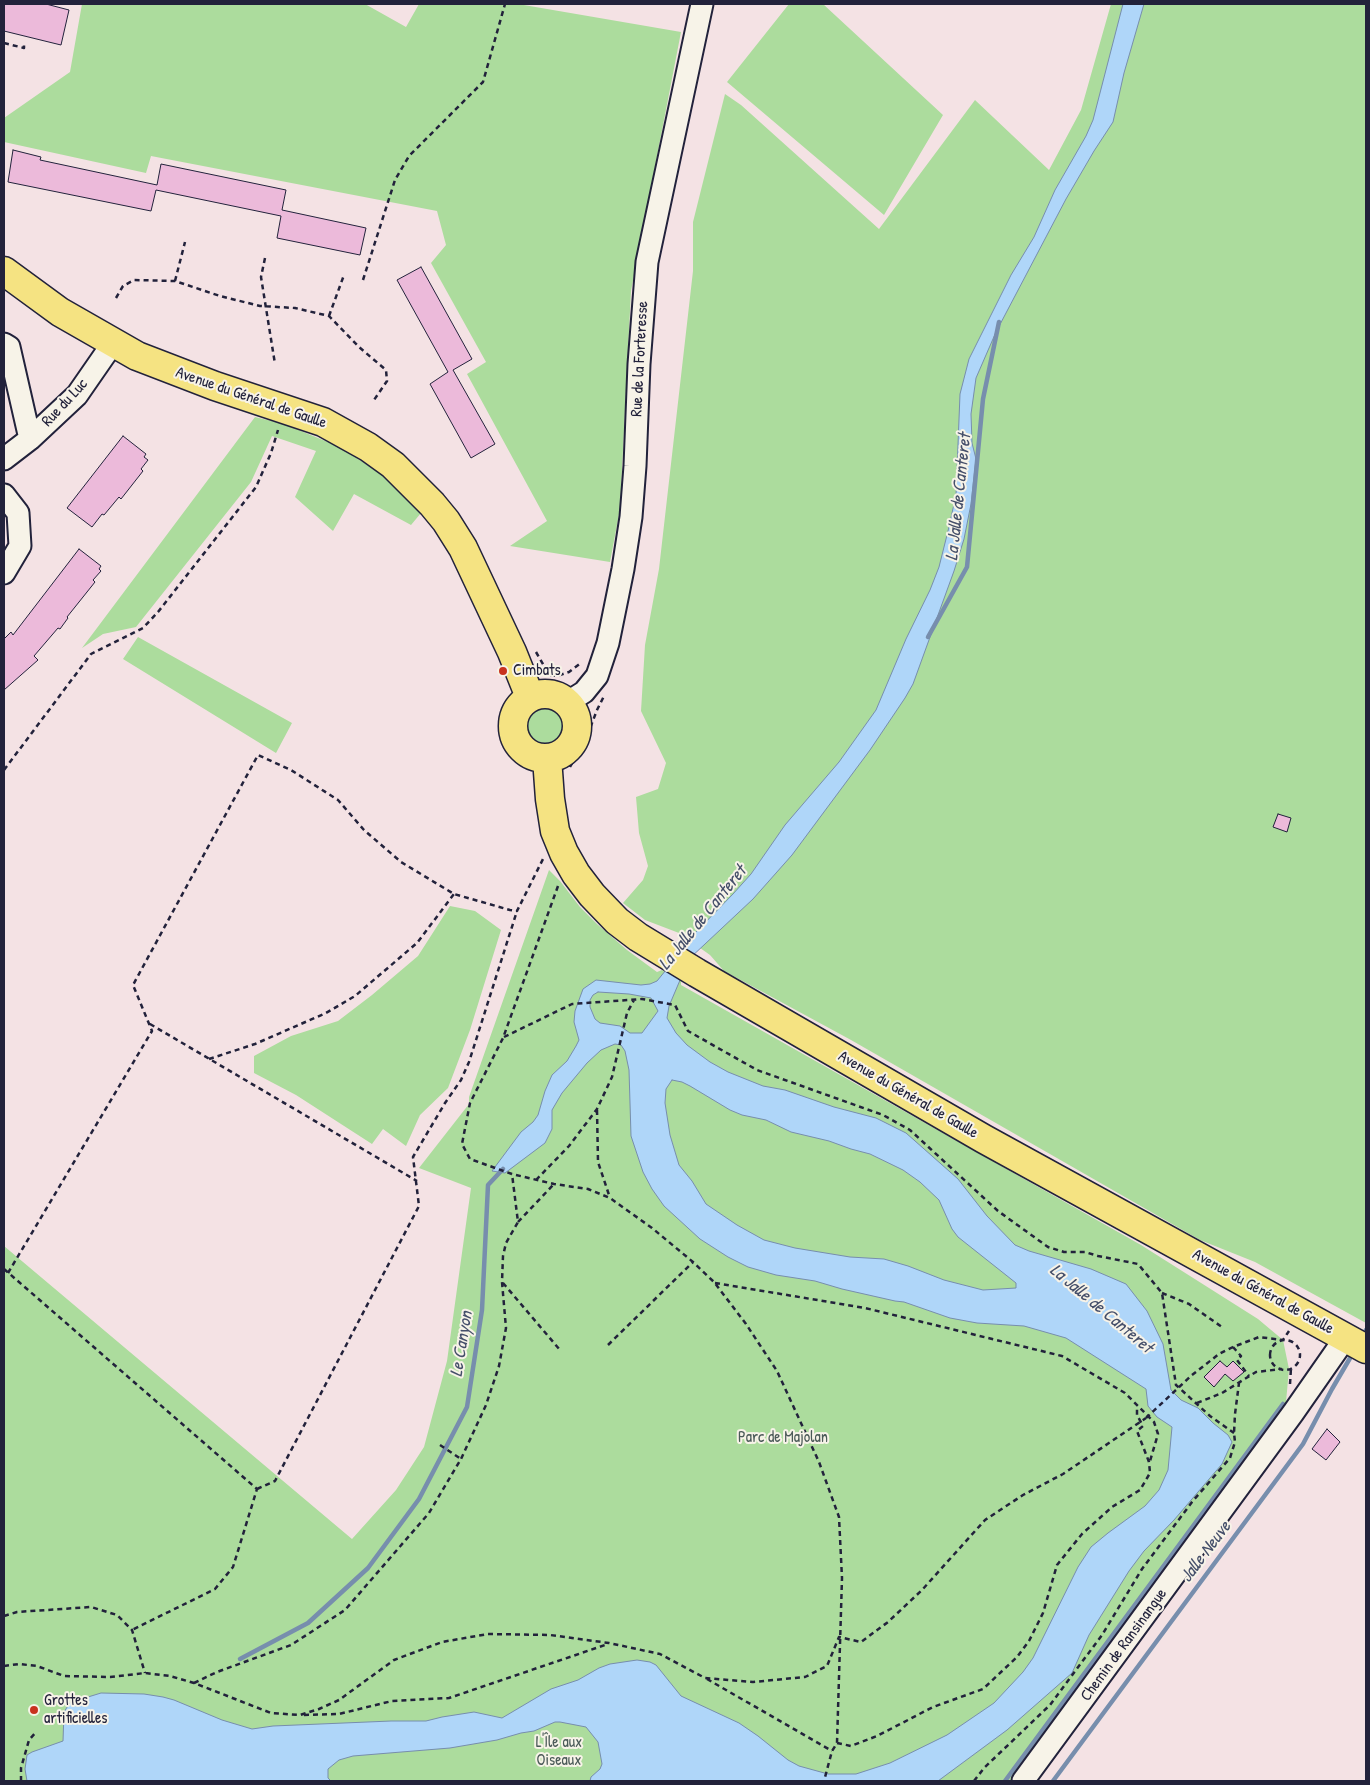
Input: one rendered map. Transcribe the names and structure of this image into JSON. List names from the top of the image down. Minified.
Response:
{"streets":{"main road":["Avenue du Général de Gaulle"],"street":["Rue de la Forteresse","Rue du Luc","Chemin de Ransinangue"]},"crossings":[["Rue de la Forteresse","Avenue du Général de Gaulle"],["Avenue du Général de Gaulle","Rue du Luc"],["Avenue du Général de Gaulle","Chemin de Ransinangue"]],"water":["La Jalle de Canteret","Le Canyon","Jalle Neuve"],"parks":["Parc de Majolan","L'Île aux Oiseaux"],"places":["Cimbats","Grottes artificielles"]}
